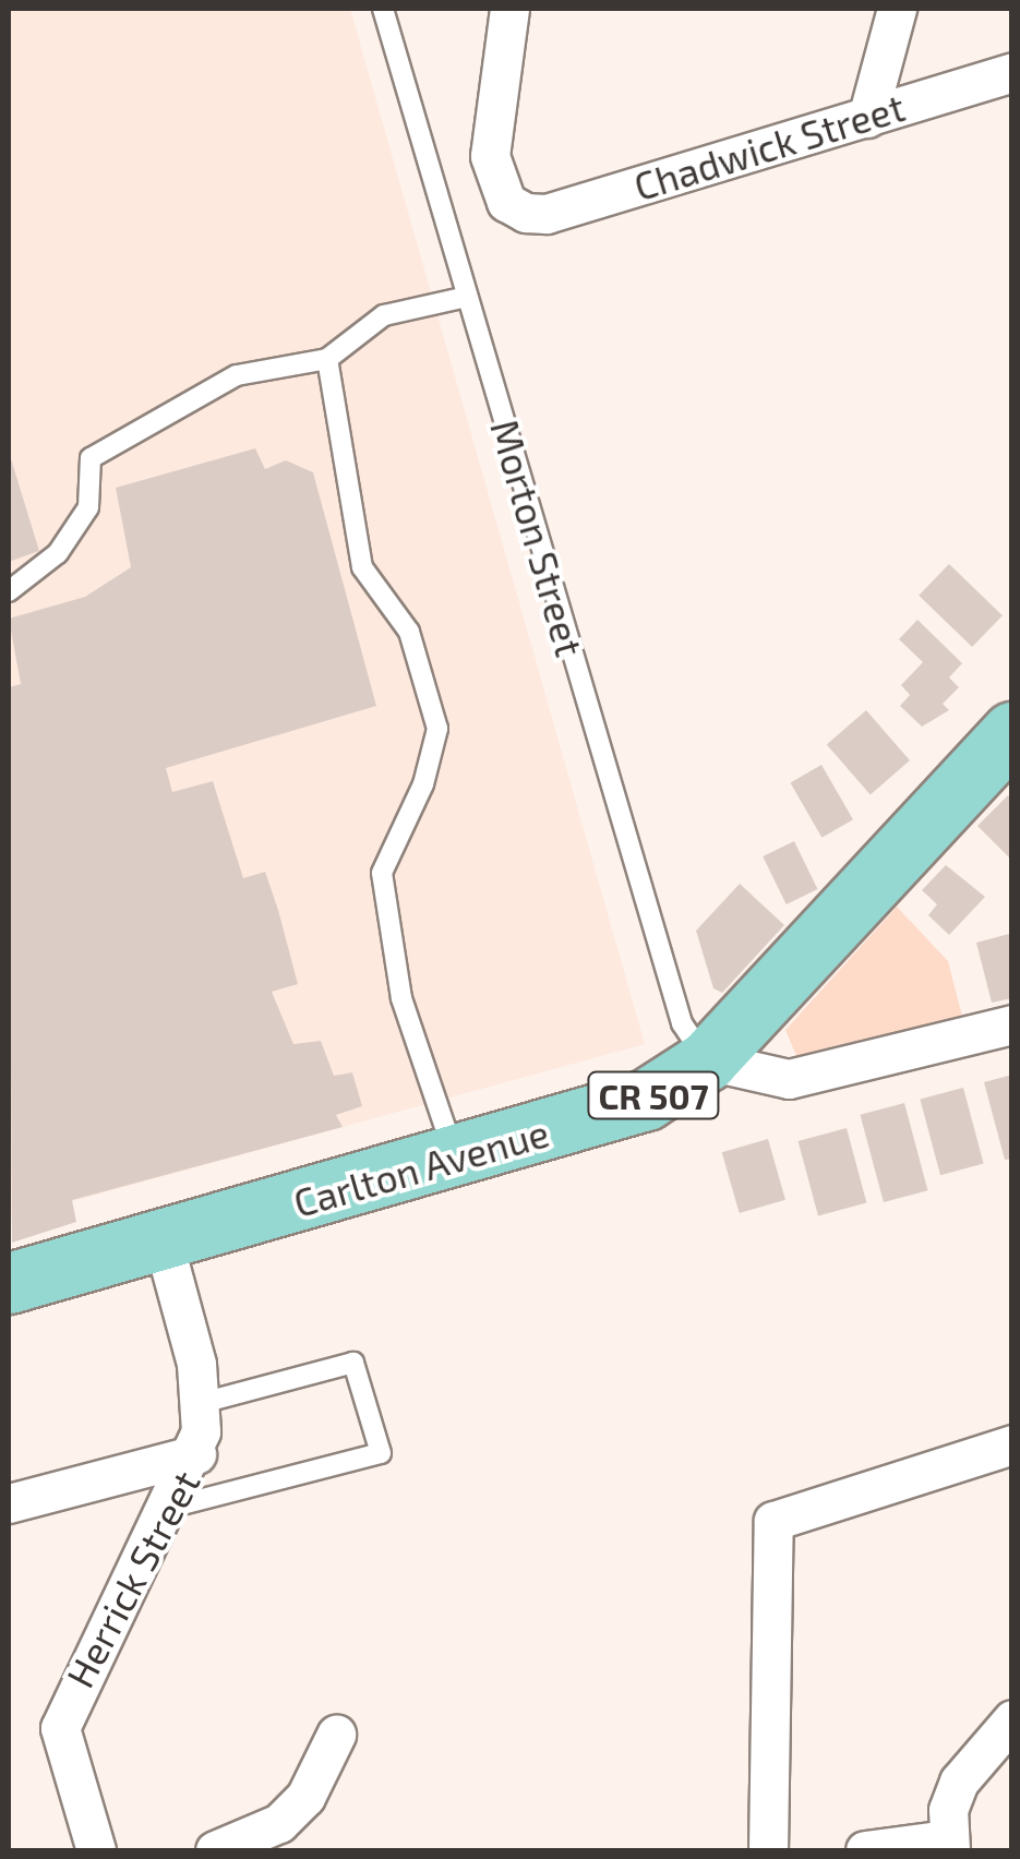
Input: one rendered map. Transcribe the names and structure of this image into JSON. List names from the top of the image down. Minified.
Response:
{"streets":{"main road":["CR 507","Carlton Avenue"],"street":["Chadwick Street","Herrick Street"],"lane":["Morton Street"]},"crossings":[["Morton Street","Carlton Avenue"],["Carlton Avenue","Herrick Street"]]}
